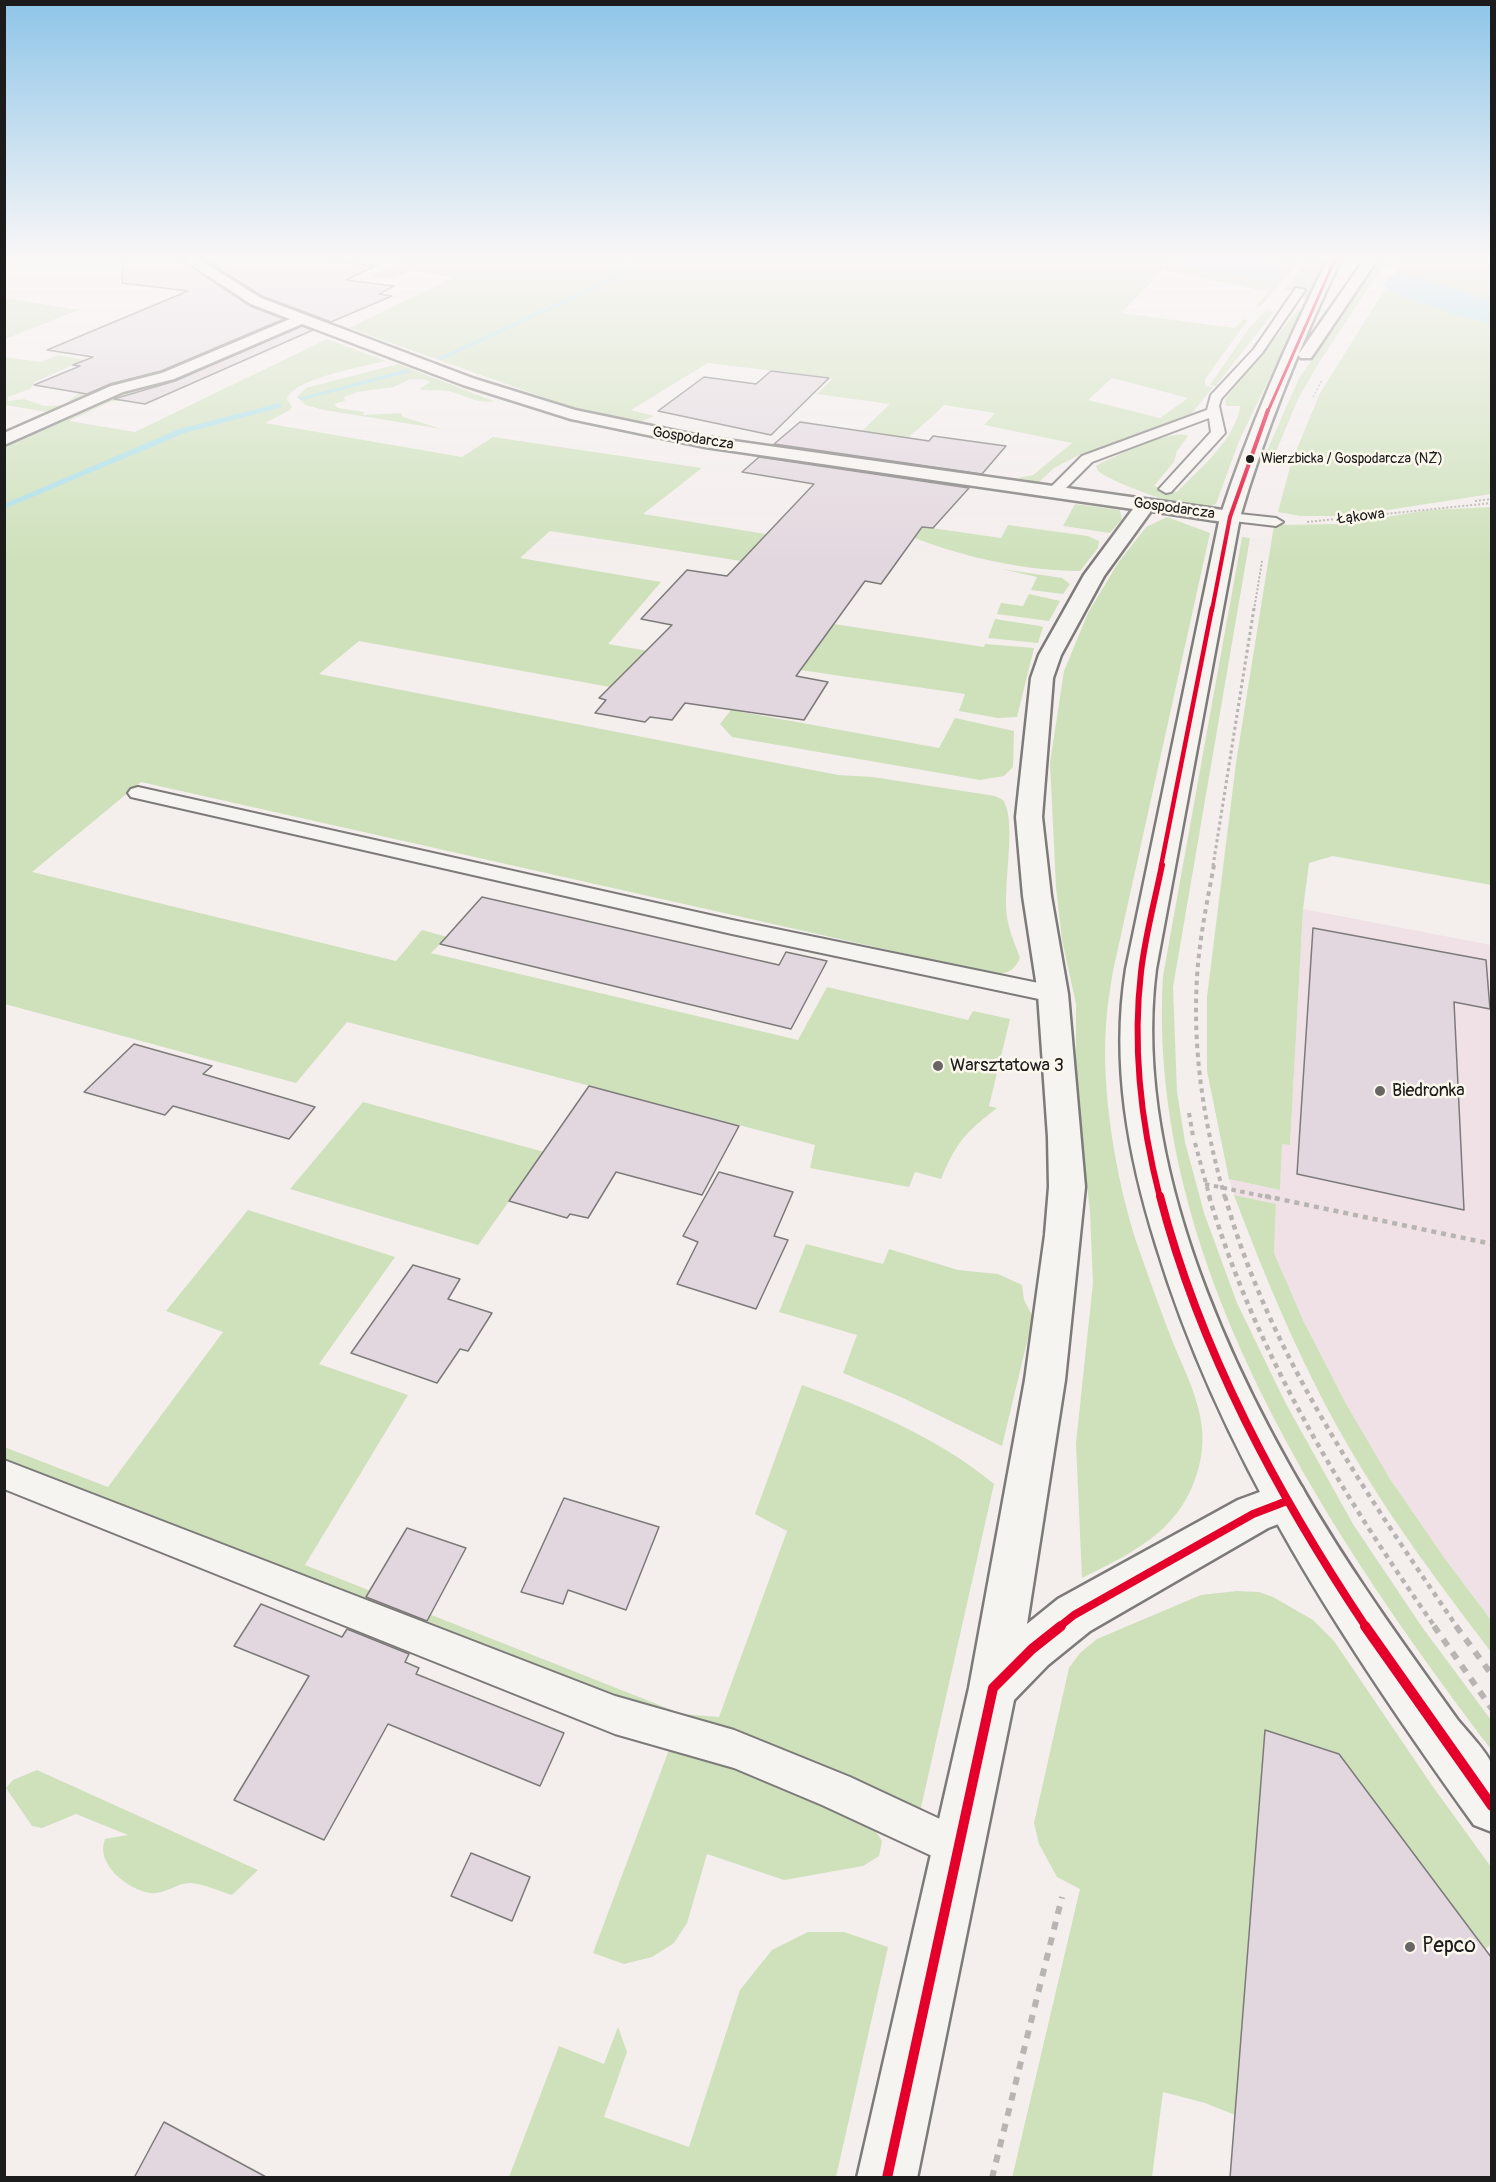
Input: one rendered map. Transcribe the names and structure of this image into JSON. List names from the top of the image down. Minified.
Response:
{"streets":{"street":["Gospodarcza"],"path":["Łąkowa"]},"places":["Wierzbicka / Gospodarcza (NŻ)","Warsztatowa 3","Biedronka","Pepco"]}
